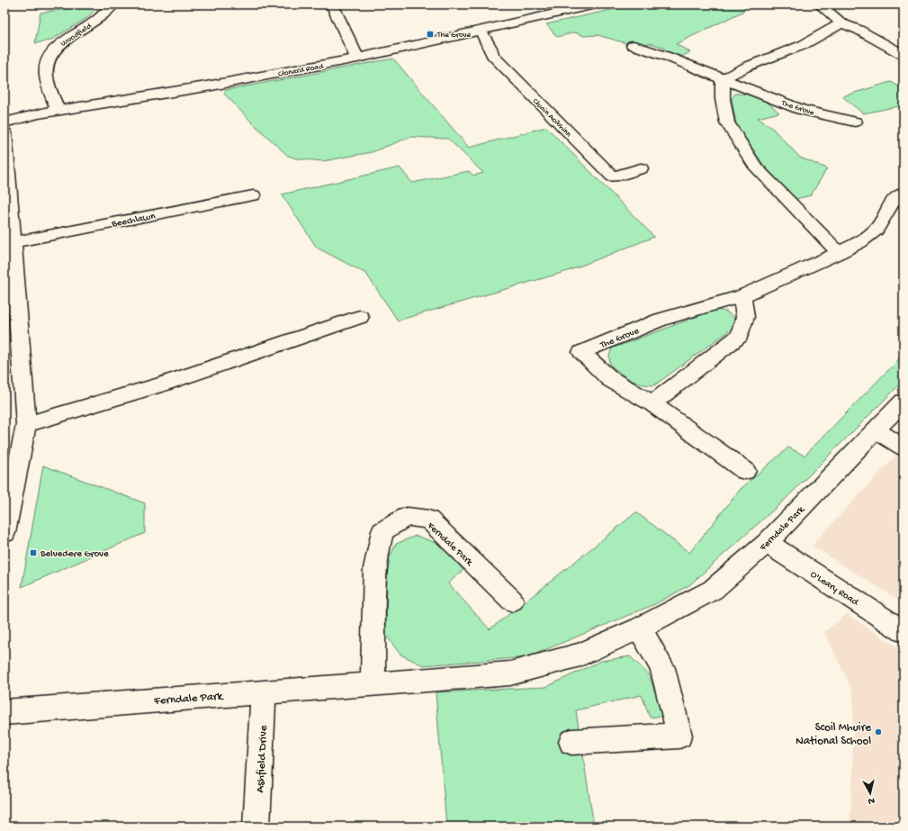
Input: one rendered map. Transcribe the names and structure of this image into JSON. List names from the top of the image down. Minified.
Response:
{"streets":{"street":["Woodfield","Clonard Road","The Grove","Cluain Aoibhinn","Beechlawn","Ferndale Park","O'Leary Road","Ashfield Drive"]},"crossings":[["Woodfield","Clonard Road"],["Clonard Road","Cluain Aoibhinn"],["Ferndale Park","O'Leary Road"],["Ferndale Park","Ashfield Drive"]],"places":{"transit":["The Grove","Belvedere Grove"],"other":["Scoil Mhuire National School"]},"north":"bottom"}
